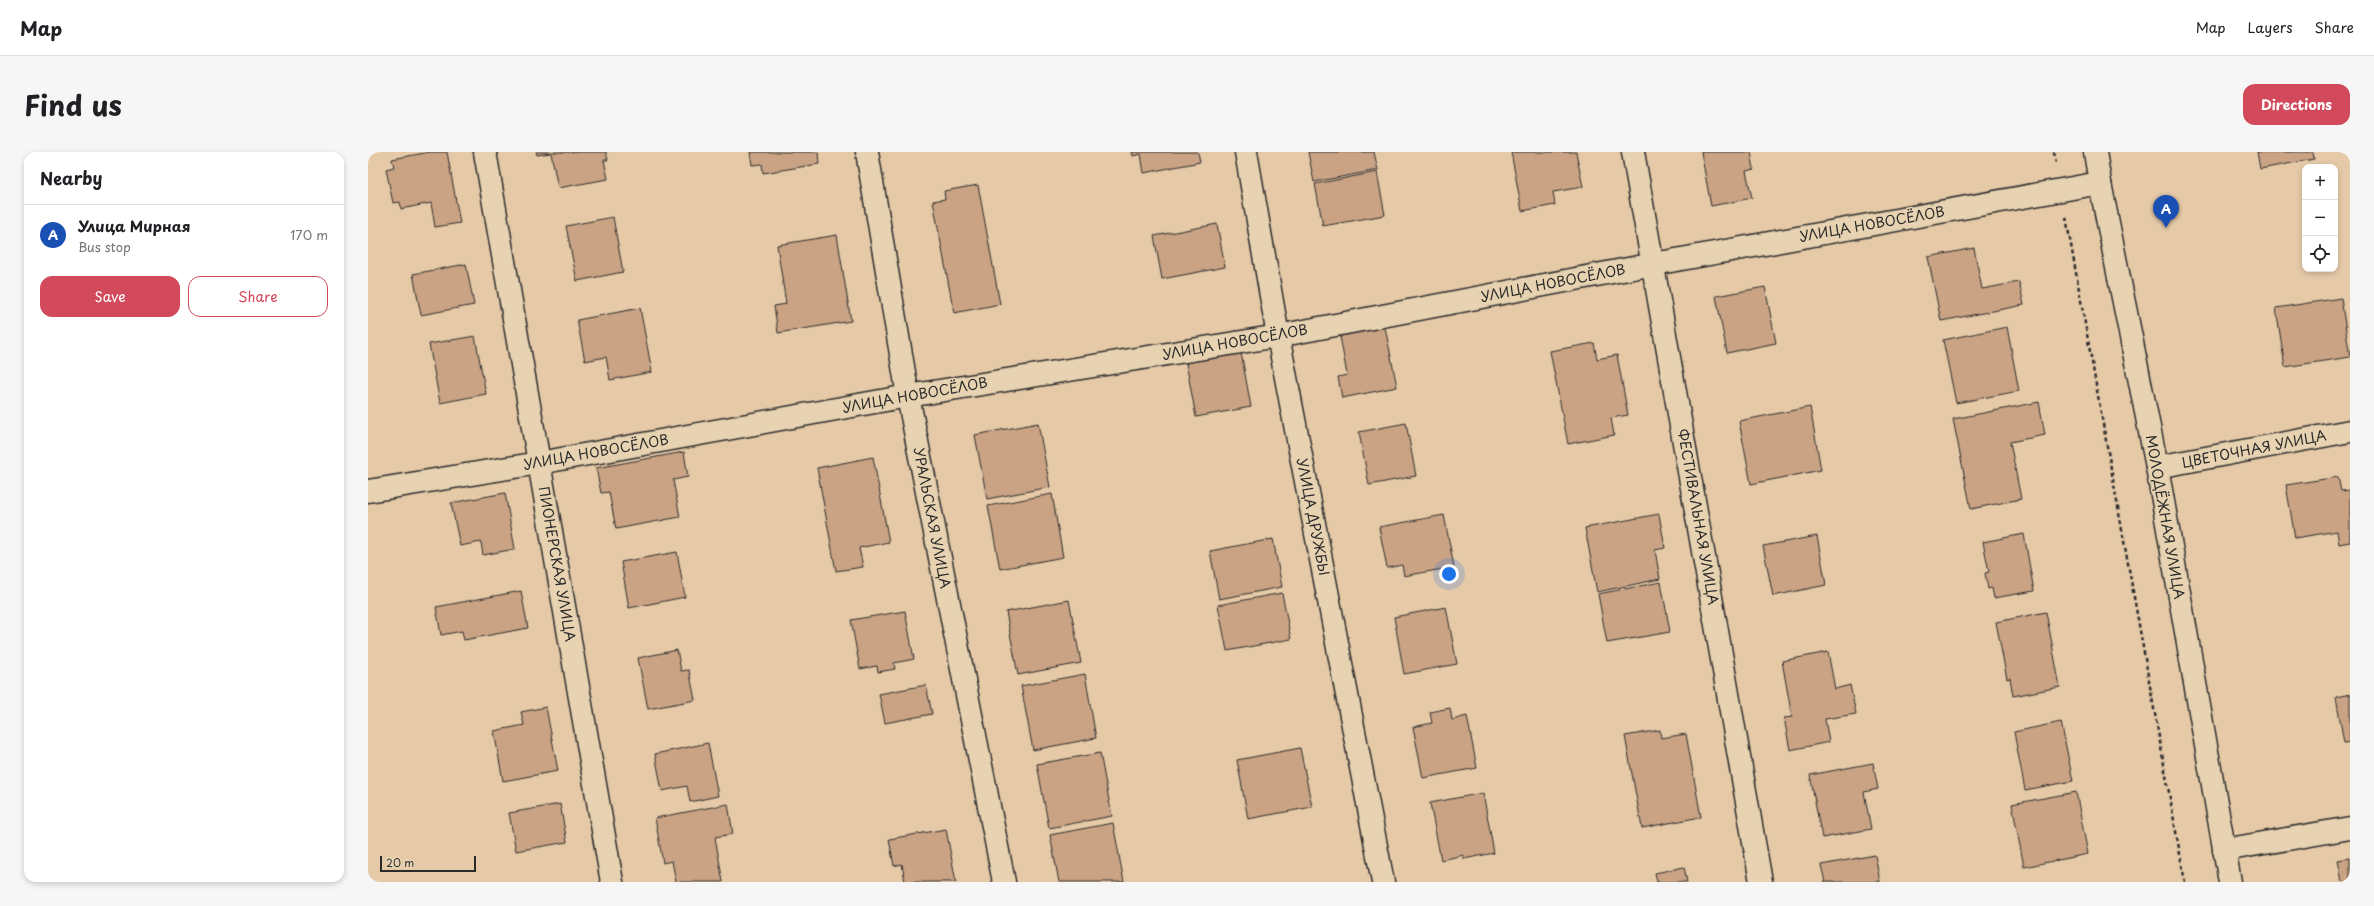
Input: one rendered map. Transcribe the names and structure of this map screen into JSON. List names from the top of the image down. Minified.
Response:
{"streets":{"street":["УЛИЦА НОВОСЁЛОВ","ЦВЕТОЧНАЯ УЛИЦА","УЛИЦА ДРУЖБЫ","ФЕСТИВАЛЬНАЯ УЛИЦА","МОЛОДЁЖНАЯ УЛИЦА","УРАЛЬСКАЯ УЛИЦА","ПИОНЕРСКАЯ УЛИЦА"]},"crossings":[["УЛИЦА НОВОСЁЛОВ","УЛИЦА ДРУЖБЫ"],["УЛИЦА НОВОСЁЛОВ","ФЕСТИВАЛЬНАЯ УЛИЦА"],["УЛИЦА НОВОСЁЛОВ","МОЛОДЁЖНАЯ УЛИЦА"],["УЛИЦА НОВОСЁЛОВ","УРАЛЬСКАЯ УЛИЦА"],["УЛИЦА НОВОСЁЛОВ","ПИОНЕРСКАЯ УЛИЦА"],["ЦВЕТОЧНАЯ УЛИЦА","МОЛОДЁЖНАЯ УЛИЦА"]],"scale_bar":"20 m","page":{"header":"Map","nav":["Map","Layers","Share"],"title":"Find us","buttons":["Directions",["Save","Share"]],"heading":"Nearby","map_buttons":["+","−"],"pins":"A","list":[{"mark":"A","name":"Улица Мирная","note":"Bus stop","value":"170 m"}],"scale":"20 m"}}
